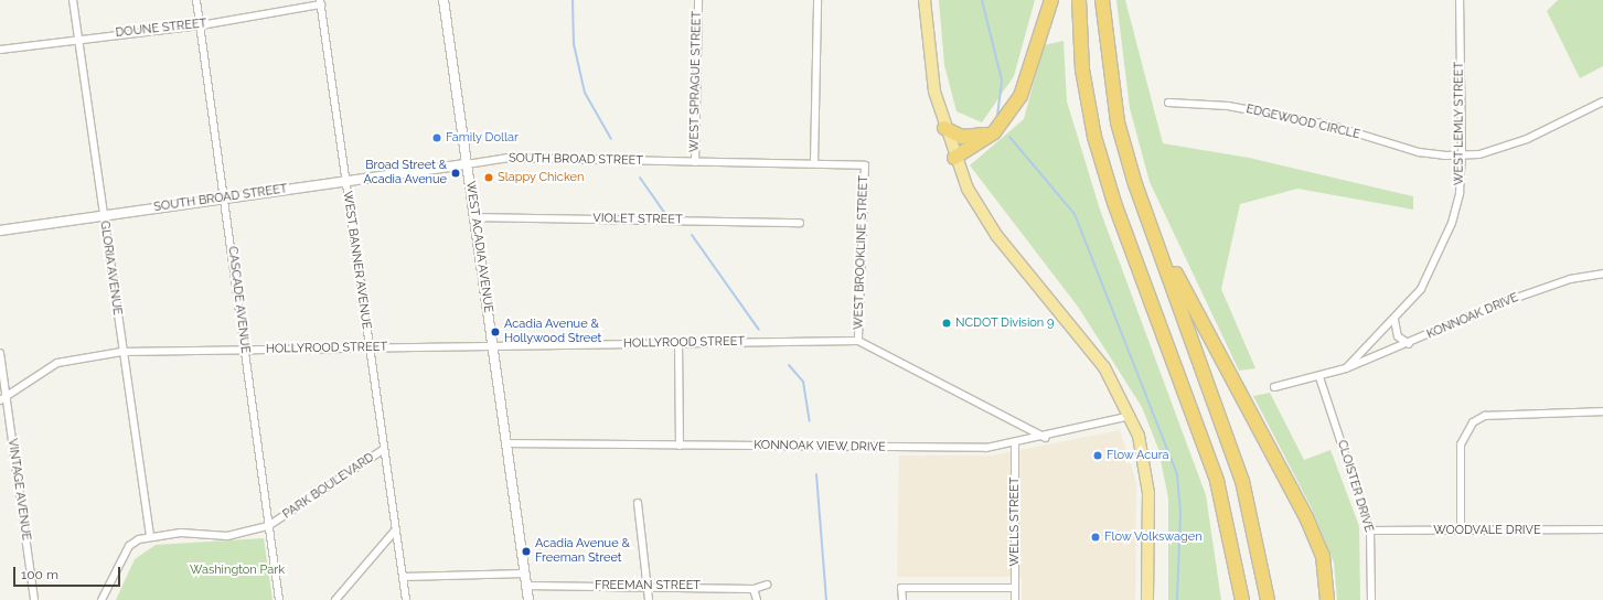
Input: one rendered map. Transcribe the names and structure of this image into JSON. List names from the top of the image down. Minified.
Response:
{"streets":{"street":["DOUNE STREET","WEST SPRAGUE STREET","EDGEWOOD CIRCLE","WEST LEMLY STREET","SOUTH BROAD STREET","VIOLET STREET","WEST ACADIA AVENUE","WEST BROOKLINE STREET","WEST BANNER AVENUE","GLORIA AVENUE","CASCADE AVENUE","KONNOAK DRIVE","HOLLYROOD STREET","KONNOAK VIEW DRIVE","PARK BOULEVARD","CLOISTER DRIVE","VINTAGE AVENUE","WELLS STREET","WOODVALE DRIVE","FREEMAN STREET"]},"crossings":[["DOUNE STREET","WEST BANNER AVENUE"],["DOUNE STREET","GLORIA AVENUE"],["DOUNE STREET","CASCADE AVENUE"],["WEST SPRAGUE STREET","SOUTH BROAD STREET"],["EDGEWOOD CIRCLE","WEST LEMLY STREET"],["WEST LEMLY STREET","KONNOAK DRIVE"],["SOUTH BROAD STREET","WEST ACADIA AVENUE"],["SOUTH BROAD STREET","WEST BROOKLINE STREET"],["SOUTH BROAD STREET","WEST BANNER AVENUE"],["SOUTH BROAD STREET","GLORIA AVENUE"],["SOUTH BROAD STREET","CASCADE AVENUE"],["VIOLET STREET","WEST ACADIA AVENUE"],["WEST ACADIA AVENUE","HOLLYROOD STREET"],["WEST ACADIA AVENUE","KONNOAK VIEW DRIVE"],["WEST ACADIA AVENUE","FREEMAN STREET"],["WEST BROOKLINE STREET","HOLLYROOD STREET"],["WEST BANNER AVENUE","HOLLYROOD STREET"],["WEST BANNER AVENUE","PARK BOULEVARD"],["GLORIA AVENUE","PARK BOULEVARD"],["CASCADE AVENUE","HOLLYROOD STREET"],["CASCADE AVENUE","PARK BOULEVARD"],["KONNOAK DRIVE","CLOISTER DRIVE"],["HOLLYROOD STREET","KONNOAK VIEW DRIVE"],["KONNOAK VIEW DRIVE","WELLS STREET"],["CLOISTER DRIVE","WOODVALE DRIVE"]],"parks":["Washington Park"],"places":["Family Dollar","Broad Street & Acadia Avenue","Slappy Chicken","NCDOT Division 9","Acadia Avenue & Hollywood Street","Flow Acura","Flow Volkswagen","Acadia Avenue & Freeman Street"],"scale_bar":"100 m"}
